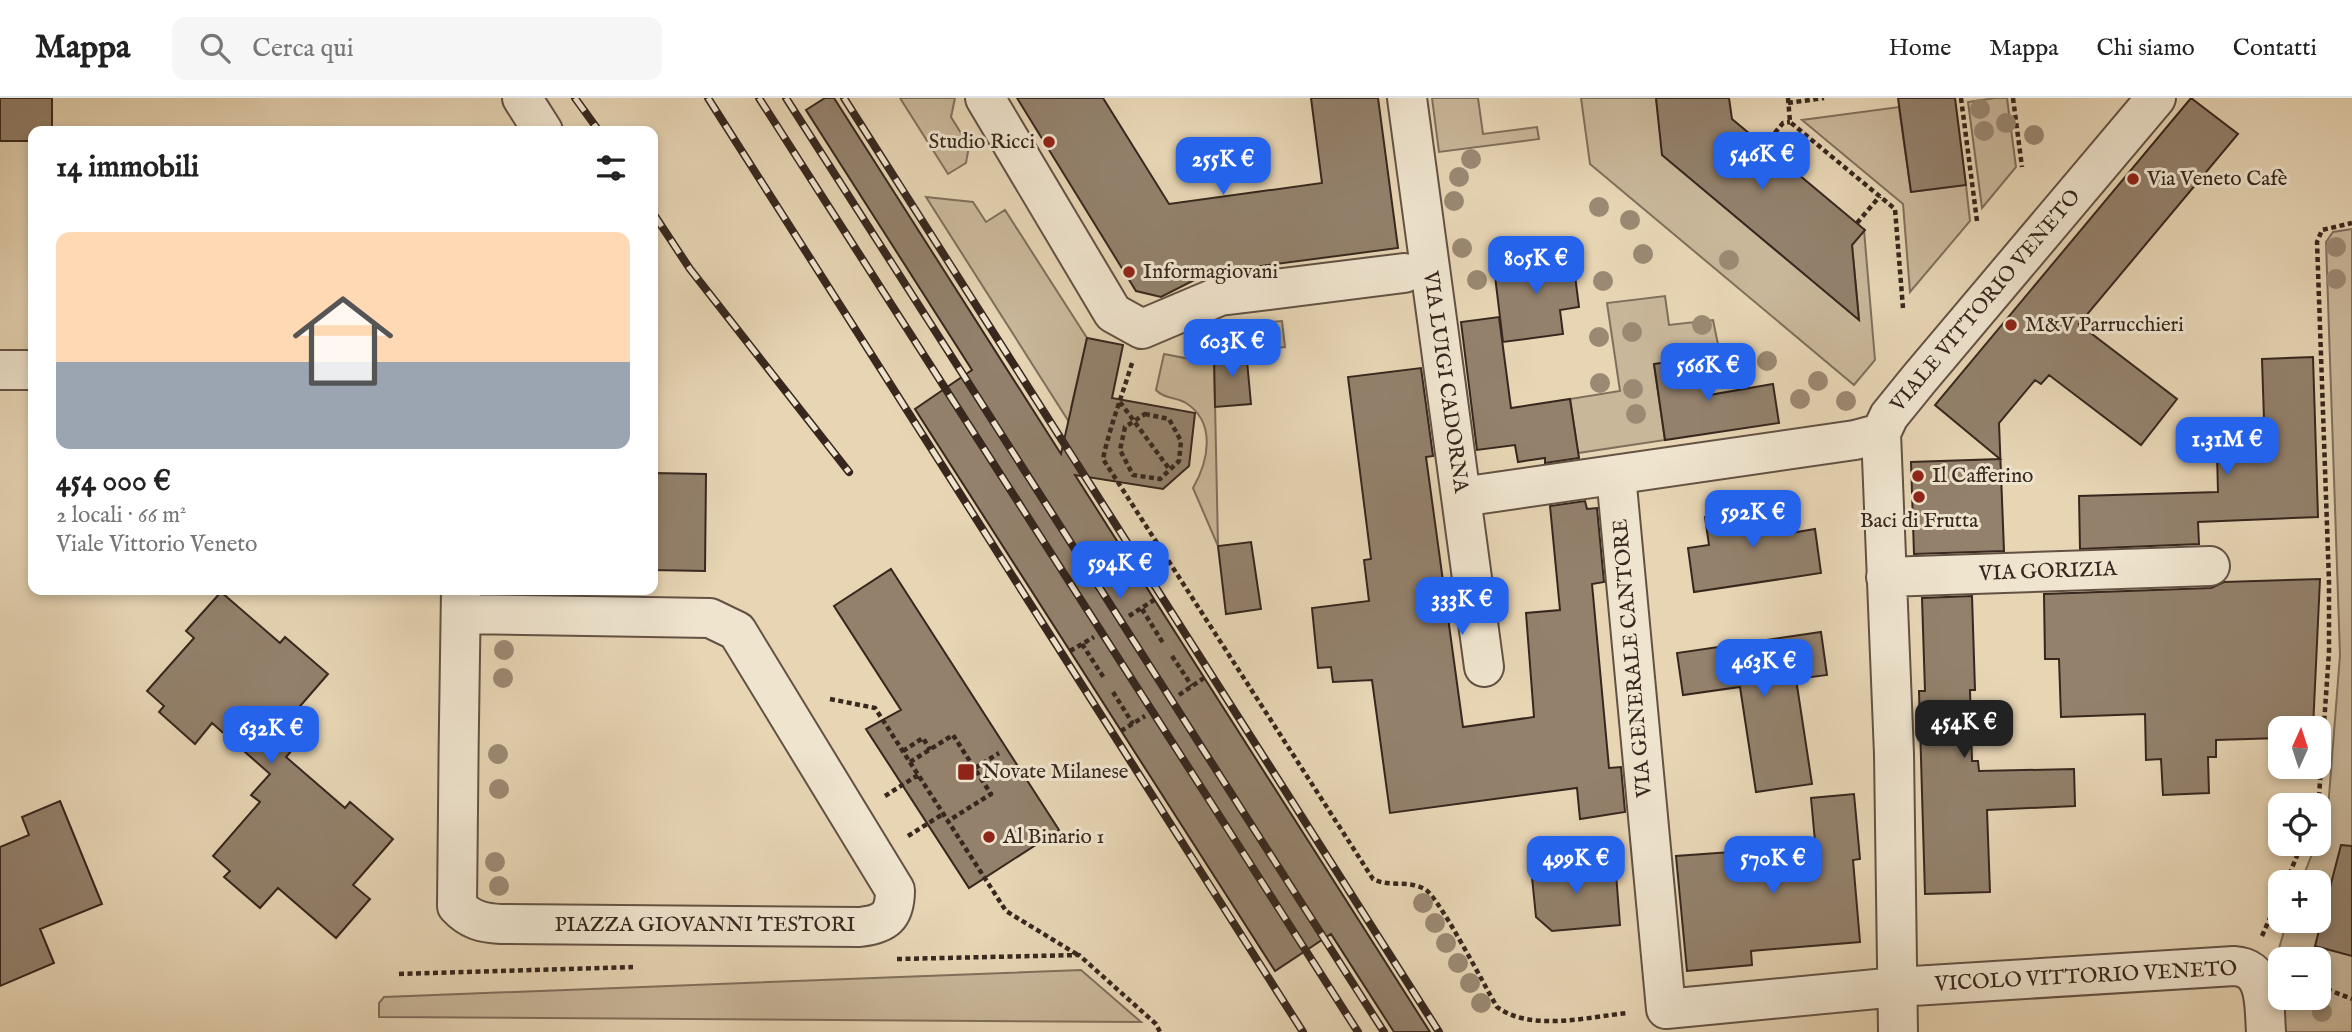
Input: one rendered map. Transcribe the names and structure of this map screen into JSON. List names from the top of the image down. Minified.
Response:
{"streets":{"street":["VIALE VITTORIO VENETO","VIA LUIGI CADORNA","VIA GORIZIA","VIA GENERALE CANTORE","PIAZZA GIOVANNI TESTORI","VICOLO VITTORIO VENETO"]},"crossings":[["VIALE VITTORIO VENETO","VIA GORIZIA"],["VIALE VITTORIO VENETO","VICOLO VITTORIO VENETO"],["VIA GENERALE CANTORE","VICOLO VITTORIO VENETO"]],"places":{"other":["Studio Ricci","Via Veneto Cafè","Informagiovani","M&V Parrucchieri","Il Cafferino","Baci di Frutta","Al Binario 1"],"transit":["Novate Milanese"]},"north":"top","page":{"header":"Mappa","search":"Cerca qui","nav":["Home","Mappa","Chi siamo","Contatti"],"heading":"14 immobili","price":["546K €","255K €","805K €","603K €","566K €","1.31M €","592K €","594K €","333K €","463K €","454K €","632K €","499K €","570K €"],"list":[{"name":"454 000 €","note":"2 locali · 66 m² · Viale Vittorio Veneto"}],"map_buttons":["+","−"]}}
